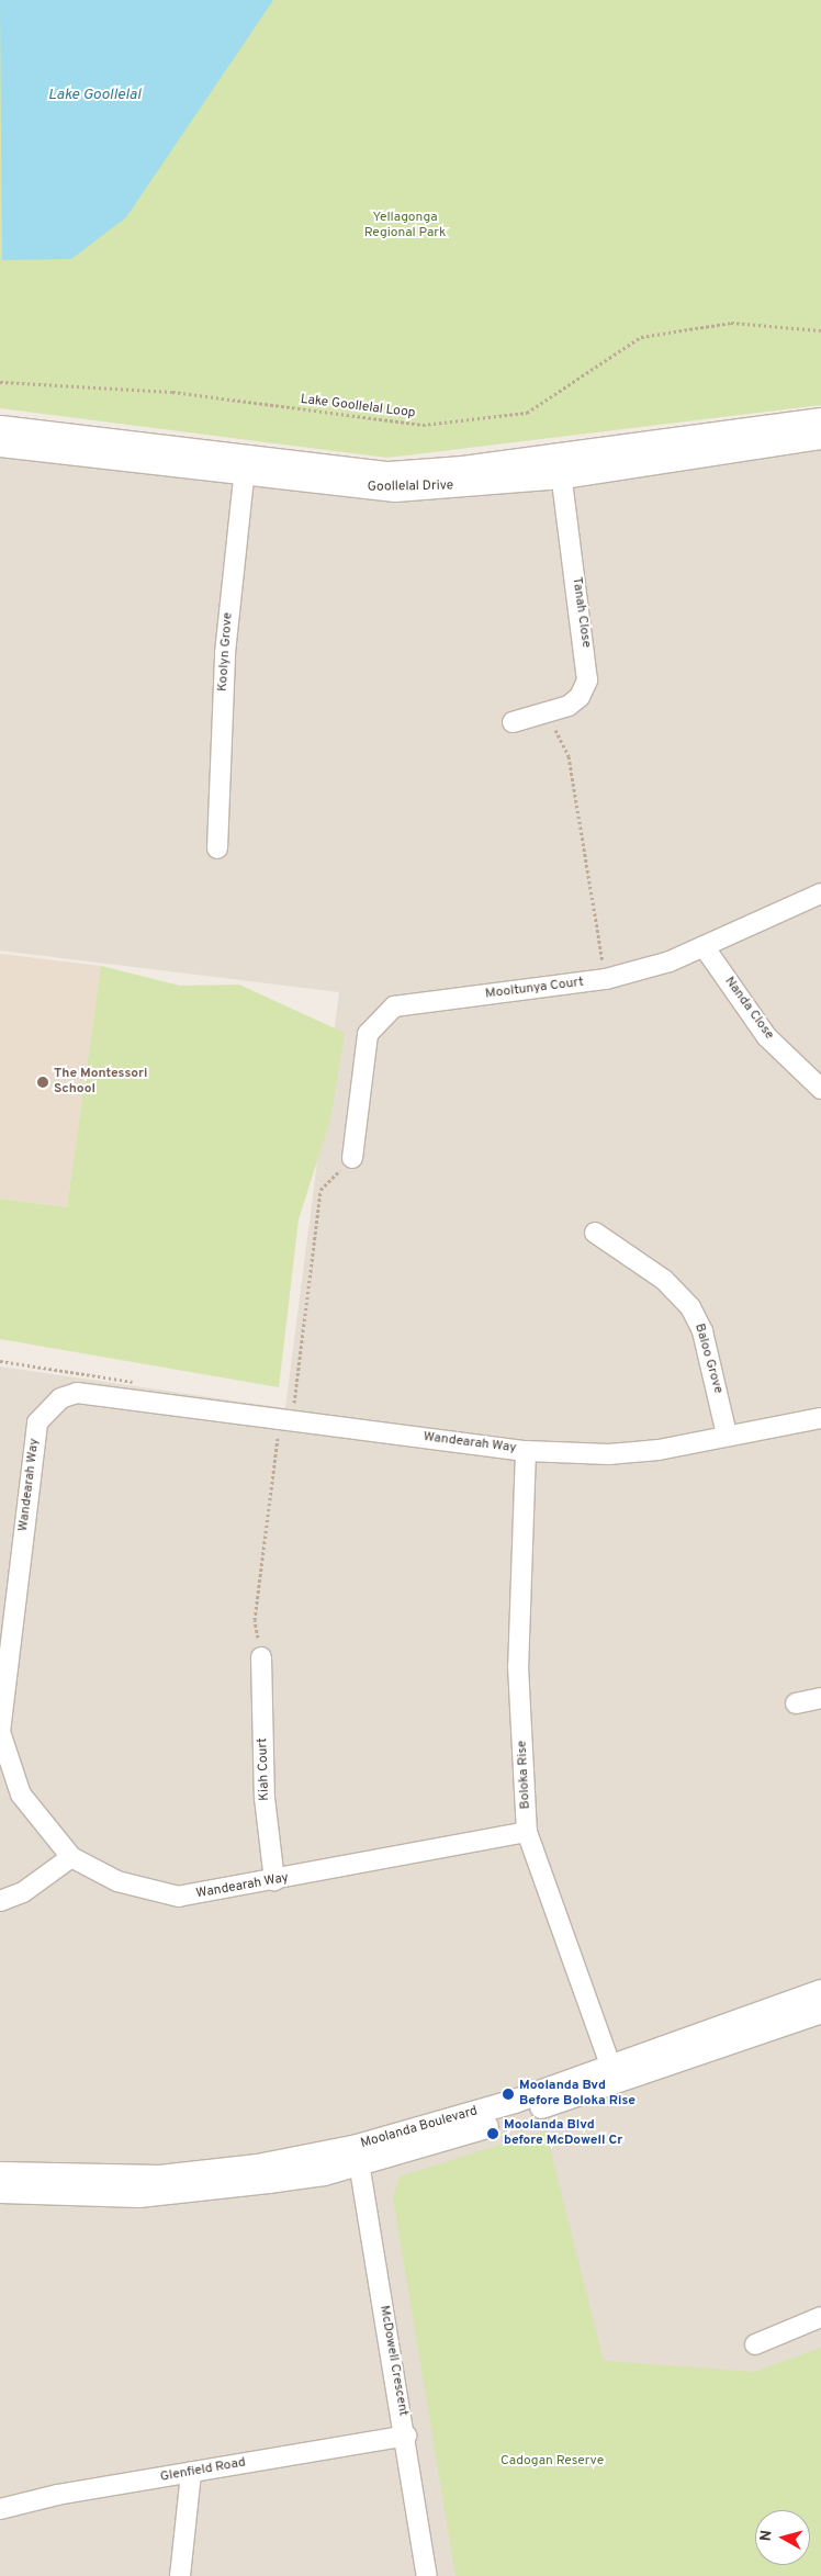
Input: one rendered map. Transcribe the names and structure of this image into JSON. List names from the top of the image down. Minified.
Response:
{"streets":{"street":["Goollelal Drive","Tanah Close","Koolyn Grove","Mooltunya Court","Nanda Close","Baloo Grove","Wandearah Way","Kiah Court","Boloka Rise","Moolanda Boulevard","McDowell Crescent","Glenfield Road"],"path":["Lake Goollelal Loop"]},"crossings":[["Goollelal Drive","Tanah Close"],["Goollelal Drive","Koolyn Grove"],["Mooltunya Court","Nanda Close"],["Baloo Grove","Wandearah Way"],["Wandearah Way","Kiah Court"],["Wandearah Way","Boloka Rise"],["Boloka Rise","Moolanda Boulevard"],["Moolanda Boulevard","McDowell Crescent"],["McDowell Crescent","Glenfield Road"]],"water":["Lake Goollelal"],"parks":["Yellagonga Regional Park","Cadogan Reserve"],"places":["The Montessori School","Moolanda Bvd Before Boloka Rise","Moolanda Blvd before McDowell Cr"],"north":"left"}
